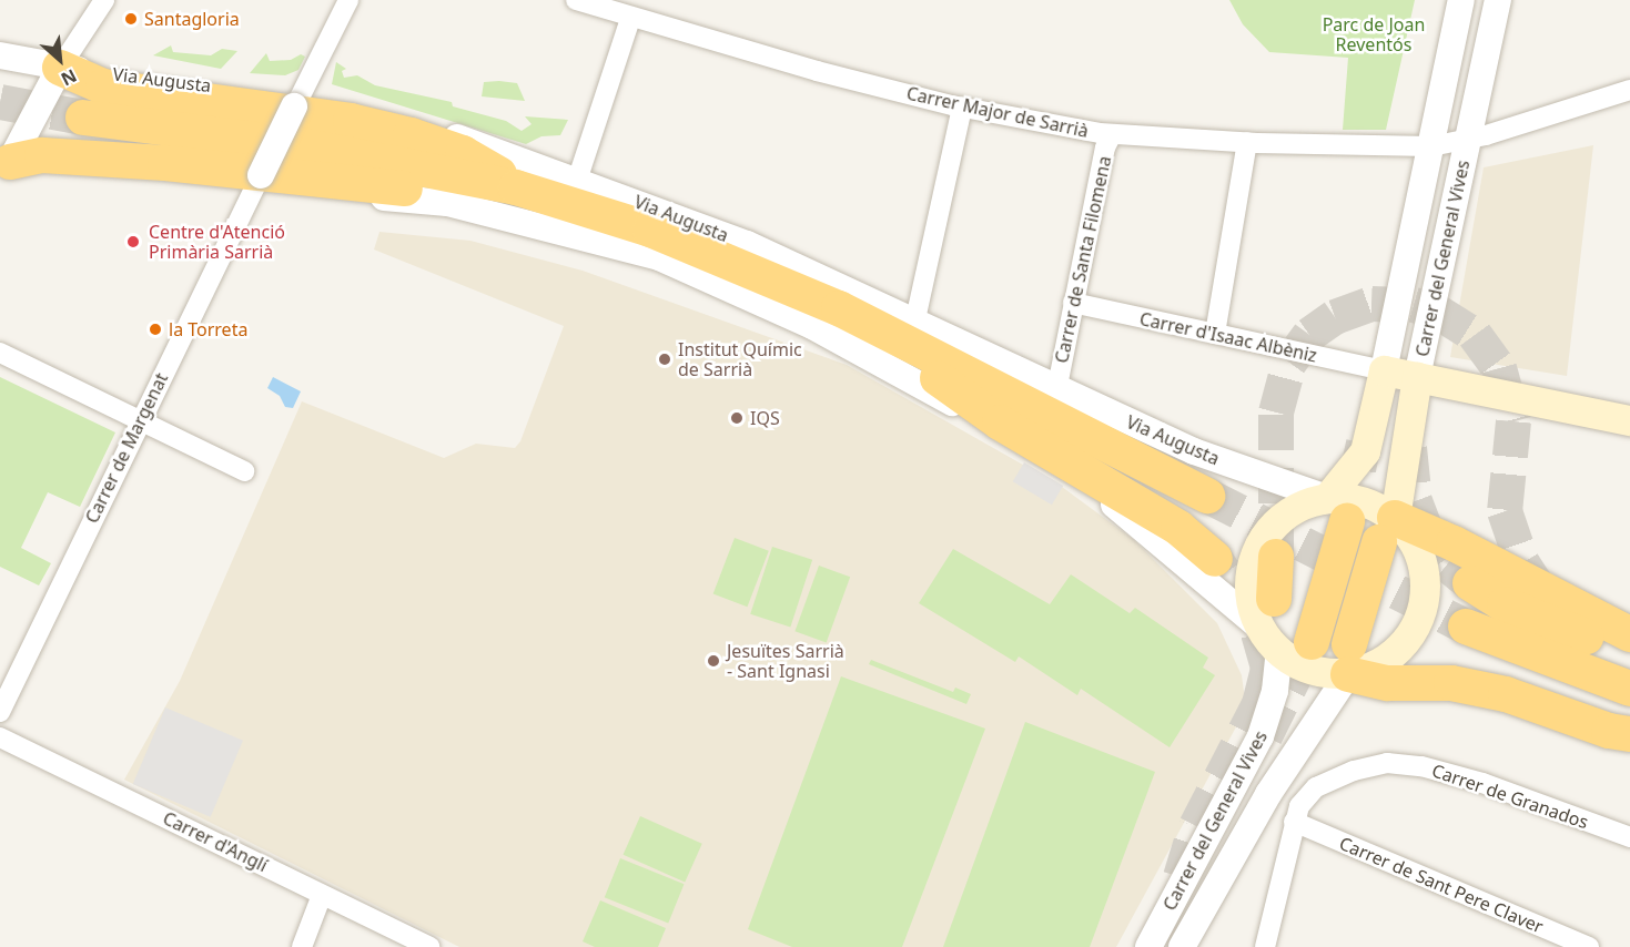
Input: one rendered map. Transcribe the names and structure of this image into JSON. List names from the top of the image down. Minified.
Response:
{"streets":{"main road":["Carrer del General Vives"],"street":["Via Augusta","Carrer Major de Sarrià","Carrer de Santa Filomena","Carrer d'Isaac Albèniz","Carrer de Margenat","Carrer de Granados","Carrer d'Anglí","Carrer de Sant Pere Claver"]},"crossings":[["Via Augusta","Carrer del General Vives"],["Via Augusta","Carrer de Santa Filomena"],["Carrer Major de Sarrià","Carrer del General Vives"],["Carrer Major de Sarrià","Carrer de Santa Filomena"],["Carrer del General Vives","Carrer d'Isaac Albèniz"],["Carrer de Santa Filomena","Carrer d'Isaac Albèniz"],["Carrer de Granados","Carrer de Sant Pere Claver"]],"parks":["Parc de Joan Reventós"],"places":["Santagloria","Centre d'Atenció Primària Sarrià","la Torreta","Institut Químic de Sarrià","IQS","Jesuïtes Sarrià - Sant Ignasi"],"north":"bottom right"}
